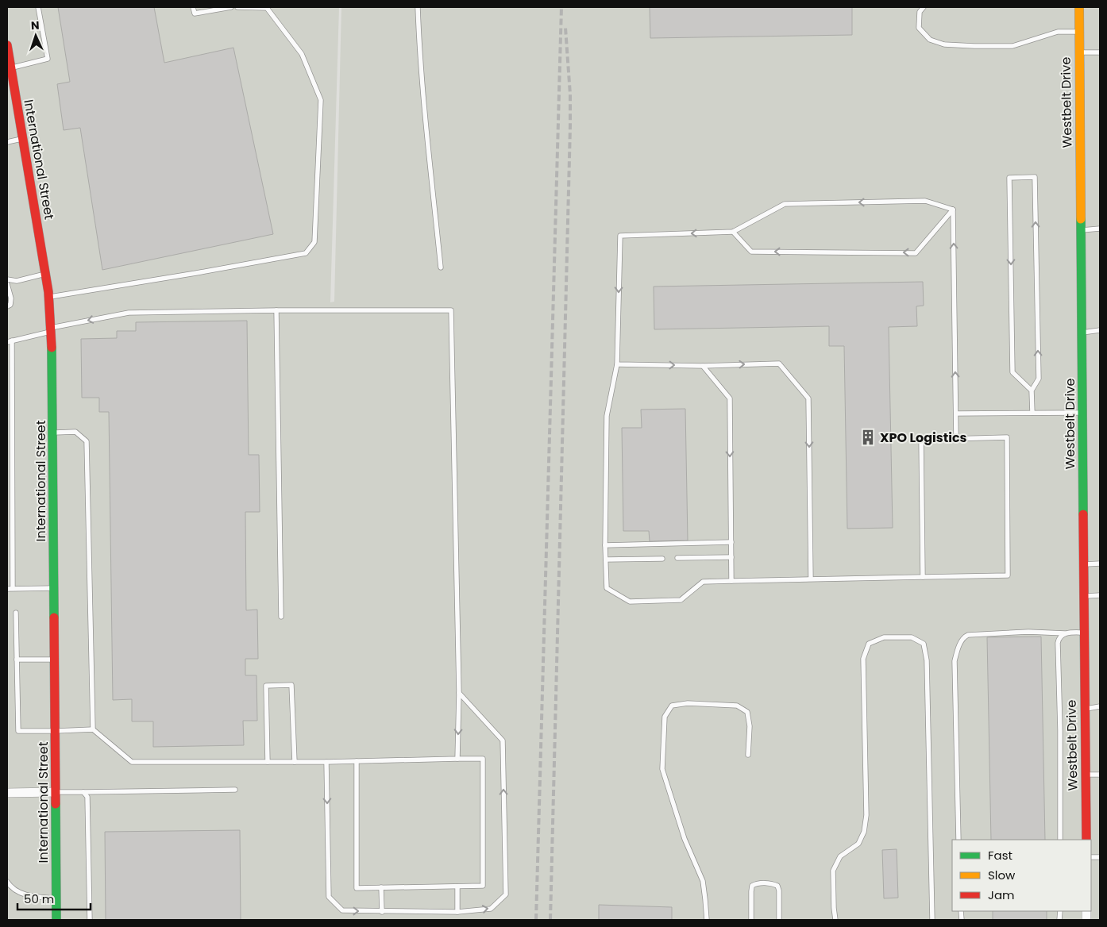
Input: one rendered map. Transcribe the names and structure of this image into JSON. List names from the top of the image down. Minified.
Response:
{"streets":{"street":["Westbelt Drive","International Street"]},"places":{"building":["XPO Logistics"]},"legend":["Fast","Slow","Jam"],"scale_bar":"50 m","north":"top"}
